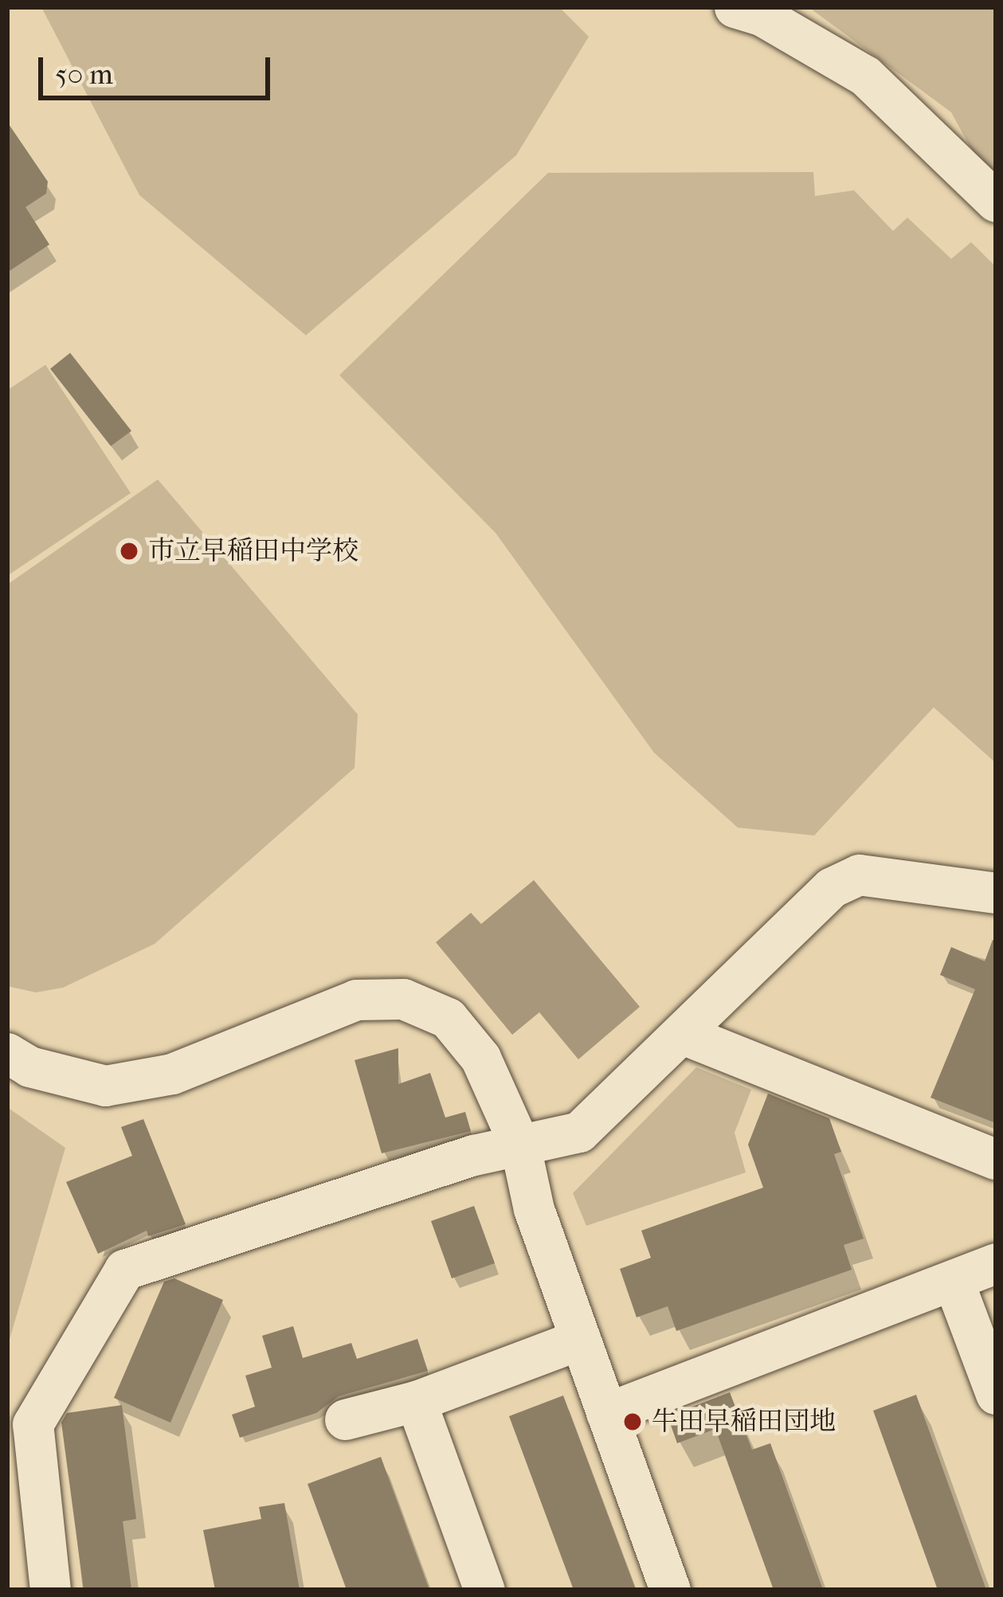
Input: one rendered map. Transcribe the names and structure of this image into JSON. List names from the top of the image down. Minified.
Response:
{"places":["市立早稲田中学校","牛田早稲田団地"],"scale_bar":"50 m"}
